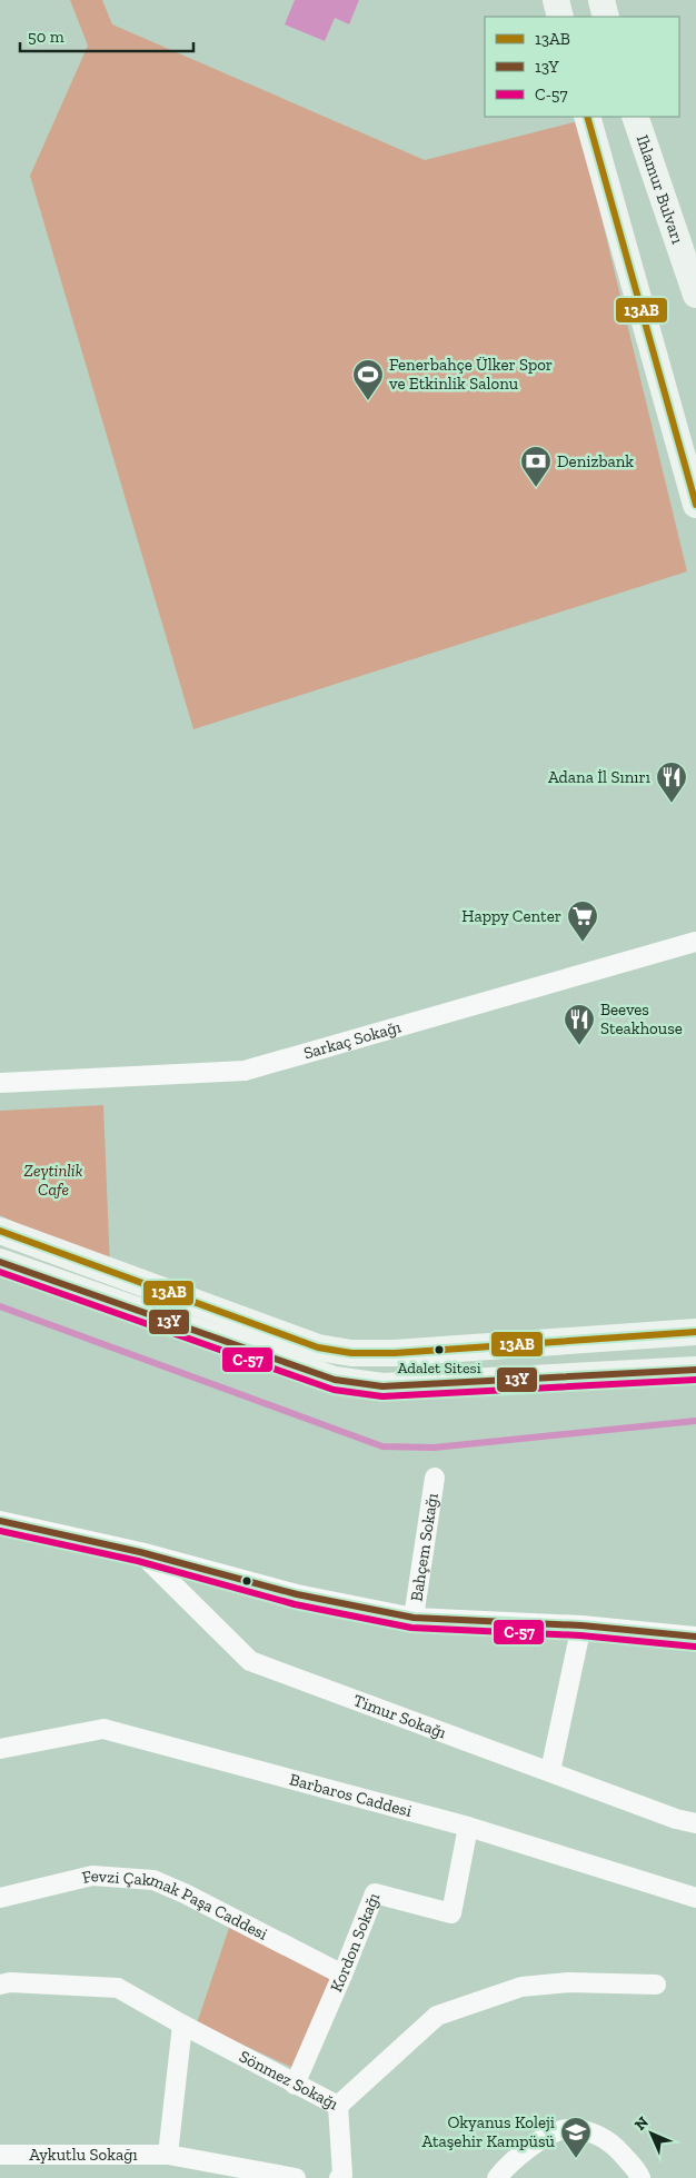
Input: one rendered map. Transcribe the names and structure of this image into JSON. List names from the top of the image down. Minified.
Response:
{"streets":{"main road":["Ihlamur Bulvarı"],"street":["Sarkaç Sokağı","Bahçem Sokağı","Timur Sokağı","Barbaros Caddesi","Fevzi Çakmak Paşa Caddesi","Kordon Sokağı","Sönmez Sokağı","Aykutlu Sokağı"]},"crossings":[["Barbaros Caddesi","Kordon Sokağı"],["Fevzi Çakmak Paşa Caddesi","Kordon Sokağı"],["Kordon Sokağı","Sönmez Sokağı"]],"parks":["Zeytinlik Cafe"],"places":{"sports":["Fenerbahçe Ülker Spor ve Etkinlik Salonu"],"bank":["Denizbank"],"restaurant":["Adana İl Sınırı","Beeves Steakhouse"],"supermarket":["Happy Center"],"other":["Adalet Sitesi"],"school or university":["Okyanus Koleji Ataşehir Kampüsü"]},"lines":["transit line 13AB","transit line 13Y","transit line C-57"],"legend":["13AB","13Y","C-57"],"scale_bar":"50 m","north":"top left"}
